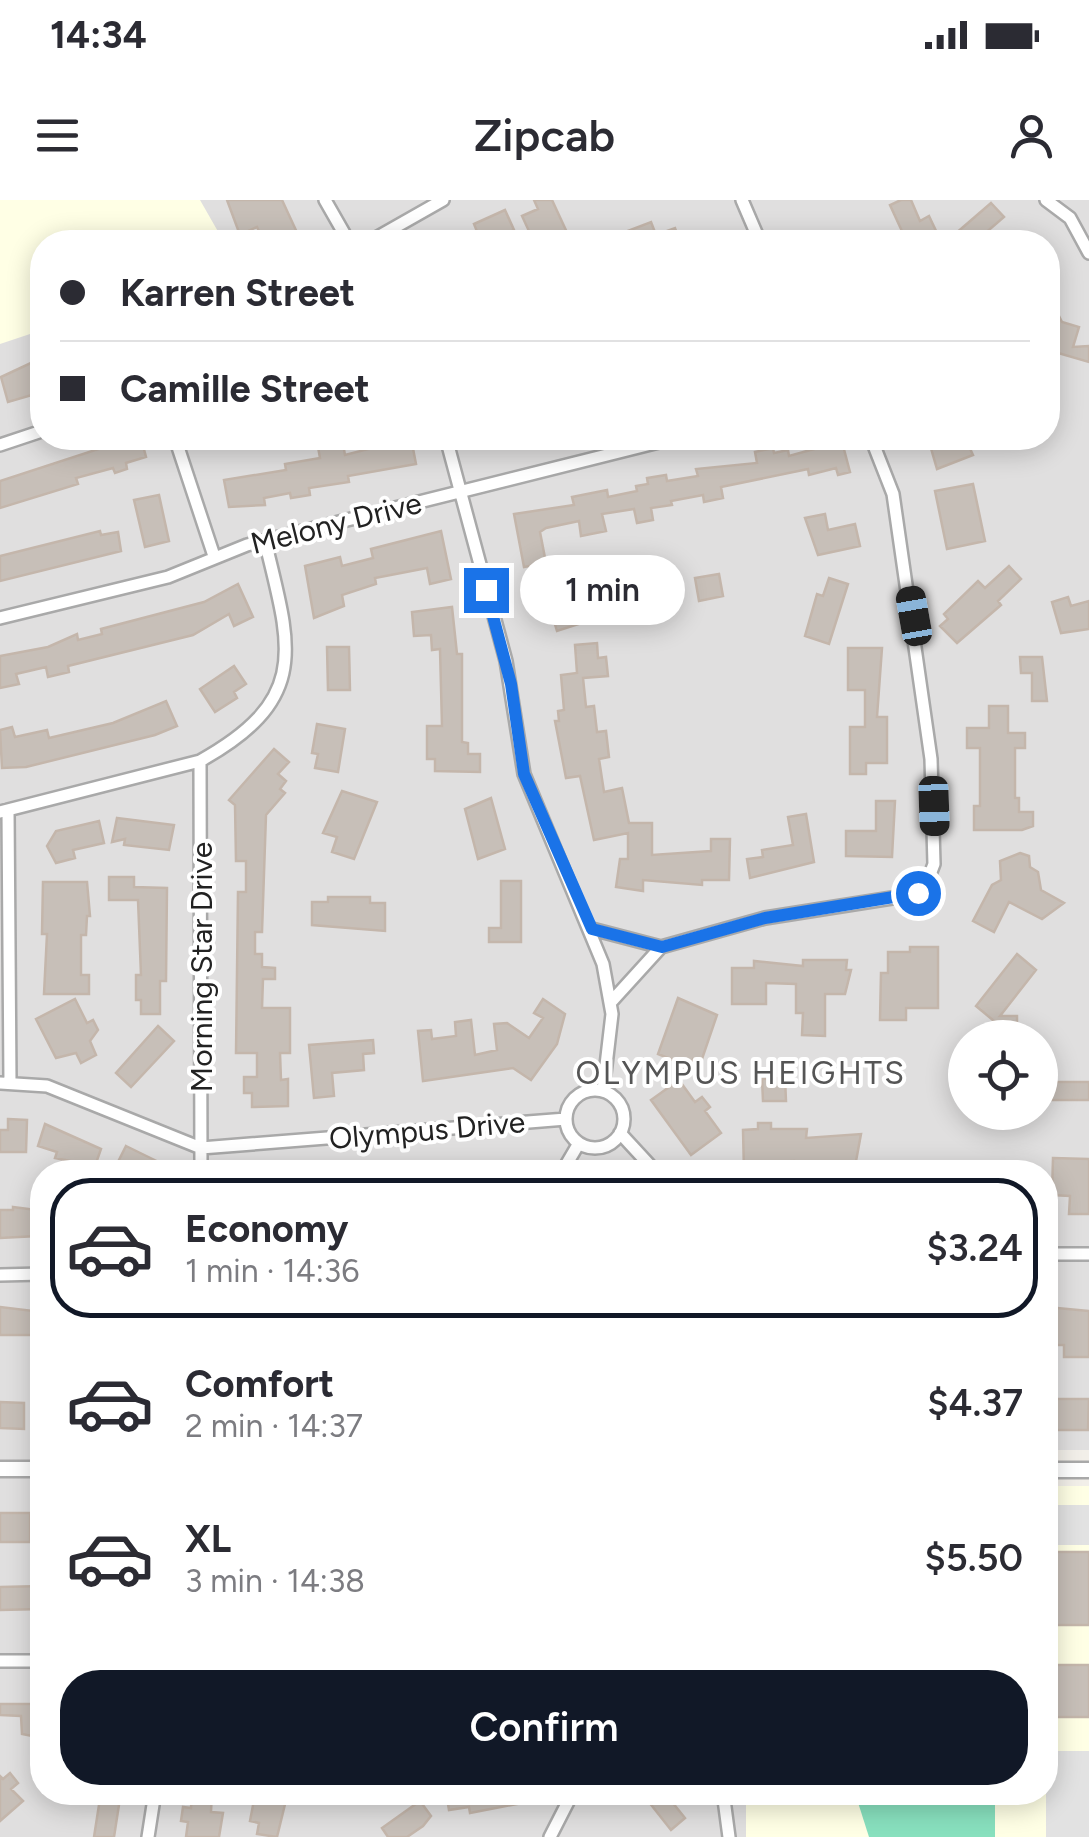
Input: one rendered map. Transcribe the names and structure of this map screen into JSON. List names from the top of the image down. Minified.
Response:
{"streets":{"street":["Melony Drive","Morning Star Drive","Olympus Drive"]},"crossings":[["Morning Star Drive","Olympus Drive"]],"districts":["OLYMPUS HEIGHTS"],"page":{"status":"14:34","header":"Zipcab","banner":["Karren Street","Camille Street"],"bubble":"1 min","list":[{"name":"Economy","note":"1 min · 14:36","value":"$3.24"},{"name":"Comfort","note":"2 min · 14:37","value":"$4.37"},{"name":"XL","note":"3 min · 14:38","value":"$5.50"}],"buttons":"Confirm"}}
